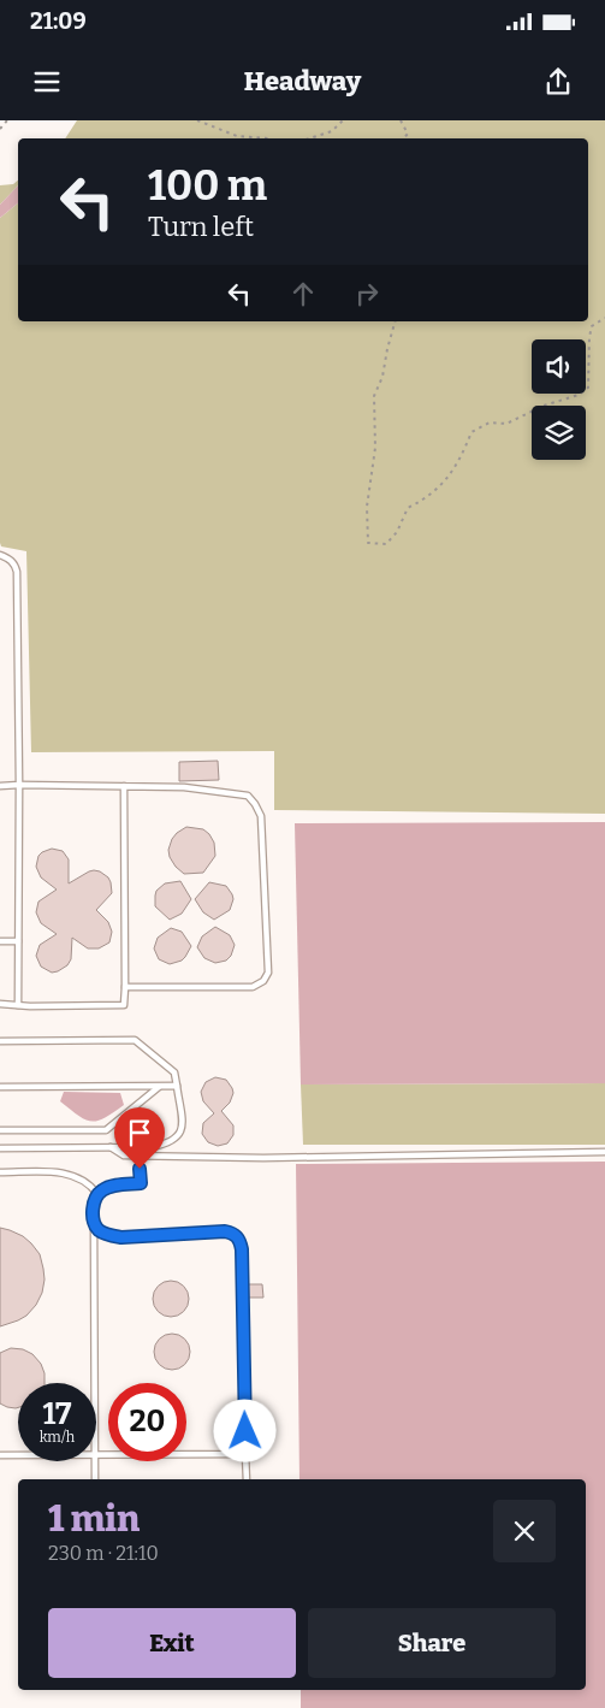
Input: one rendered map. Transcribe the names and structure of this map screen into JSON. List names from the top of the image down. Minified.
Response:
{"page":{"status":"21:09","header":"Headway","turn":["100 m","Turn left"],"speed":"17 km/h","limit":"20","heading":["1 min","230 m · 21:10"],"buttons":["Exit","Share"]}}
